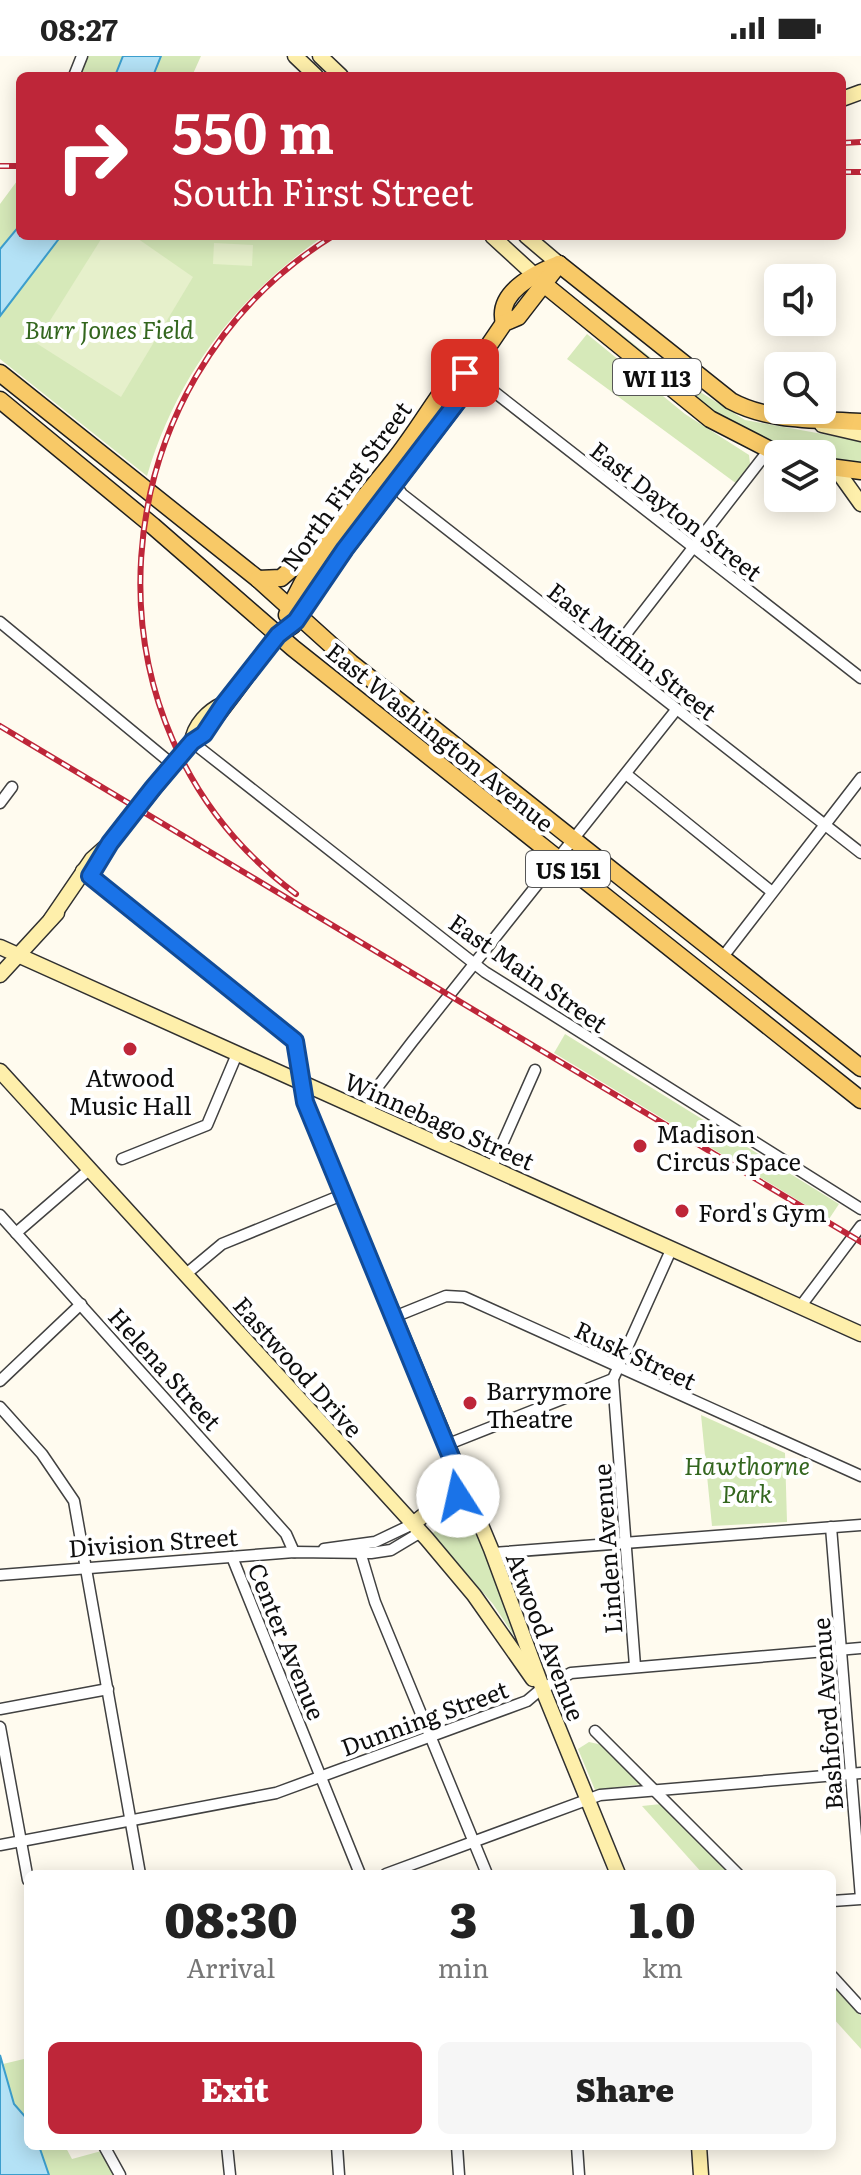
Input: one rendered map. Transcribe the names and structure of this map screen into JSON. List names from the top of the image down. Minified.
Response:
{"streets":{"main road":["WI 113","North First Street","East Washington Avenue","US 151"],"street":["East Dayton Street","East Mifflin Street","East Main Street","Winnebago Street","Rusk Street","Eastwood Drive","Helena Street","Division Street","Linden Avenue","Atwood Avenue","Center Avenue","Bashford Avenue","Dunning Street"]},"crossings":[["WI 113","North First Street"],["North First Street","East Dayton Street"],["North First Street","East Mifflin Street"],["North First Street","East Washington Avenue"],["Winnebago Street","Linden Avenue"],["Winnebago Street","Atwood Avenue"],["Rusk Street","Linden Avenue"],["Rusk Street","Atwood Avenue"],["Eastwood Drive","Division Street"],["Eastwood Drive","Atwood Avenue"],["Eastwood Drive","Dunning Street"],["Helena Street","Division Street"],["Division Street","Atwood Avenue"],["Division Street","Center Avenue"],["Linden Avenue","Dunning Street"],["Atwood Avenue","Dunning Street"],["Center Avenue","Dunning Street"],["Bashford Avenue","Dunning Street"]],"parks":["Burr Jones Field","Hawthorne Park"],"places":["Atwood Music Hall","Madison Circus Space","Ford's Gym","Barrymore Theatre"],"page":{"status":"08:27","turn":["550 m","South First Street"],"eta":["08:30","Arrival","3","min","1.0","km"],"buttons":["Exit","Share"]}}
